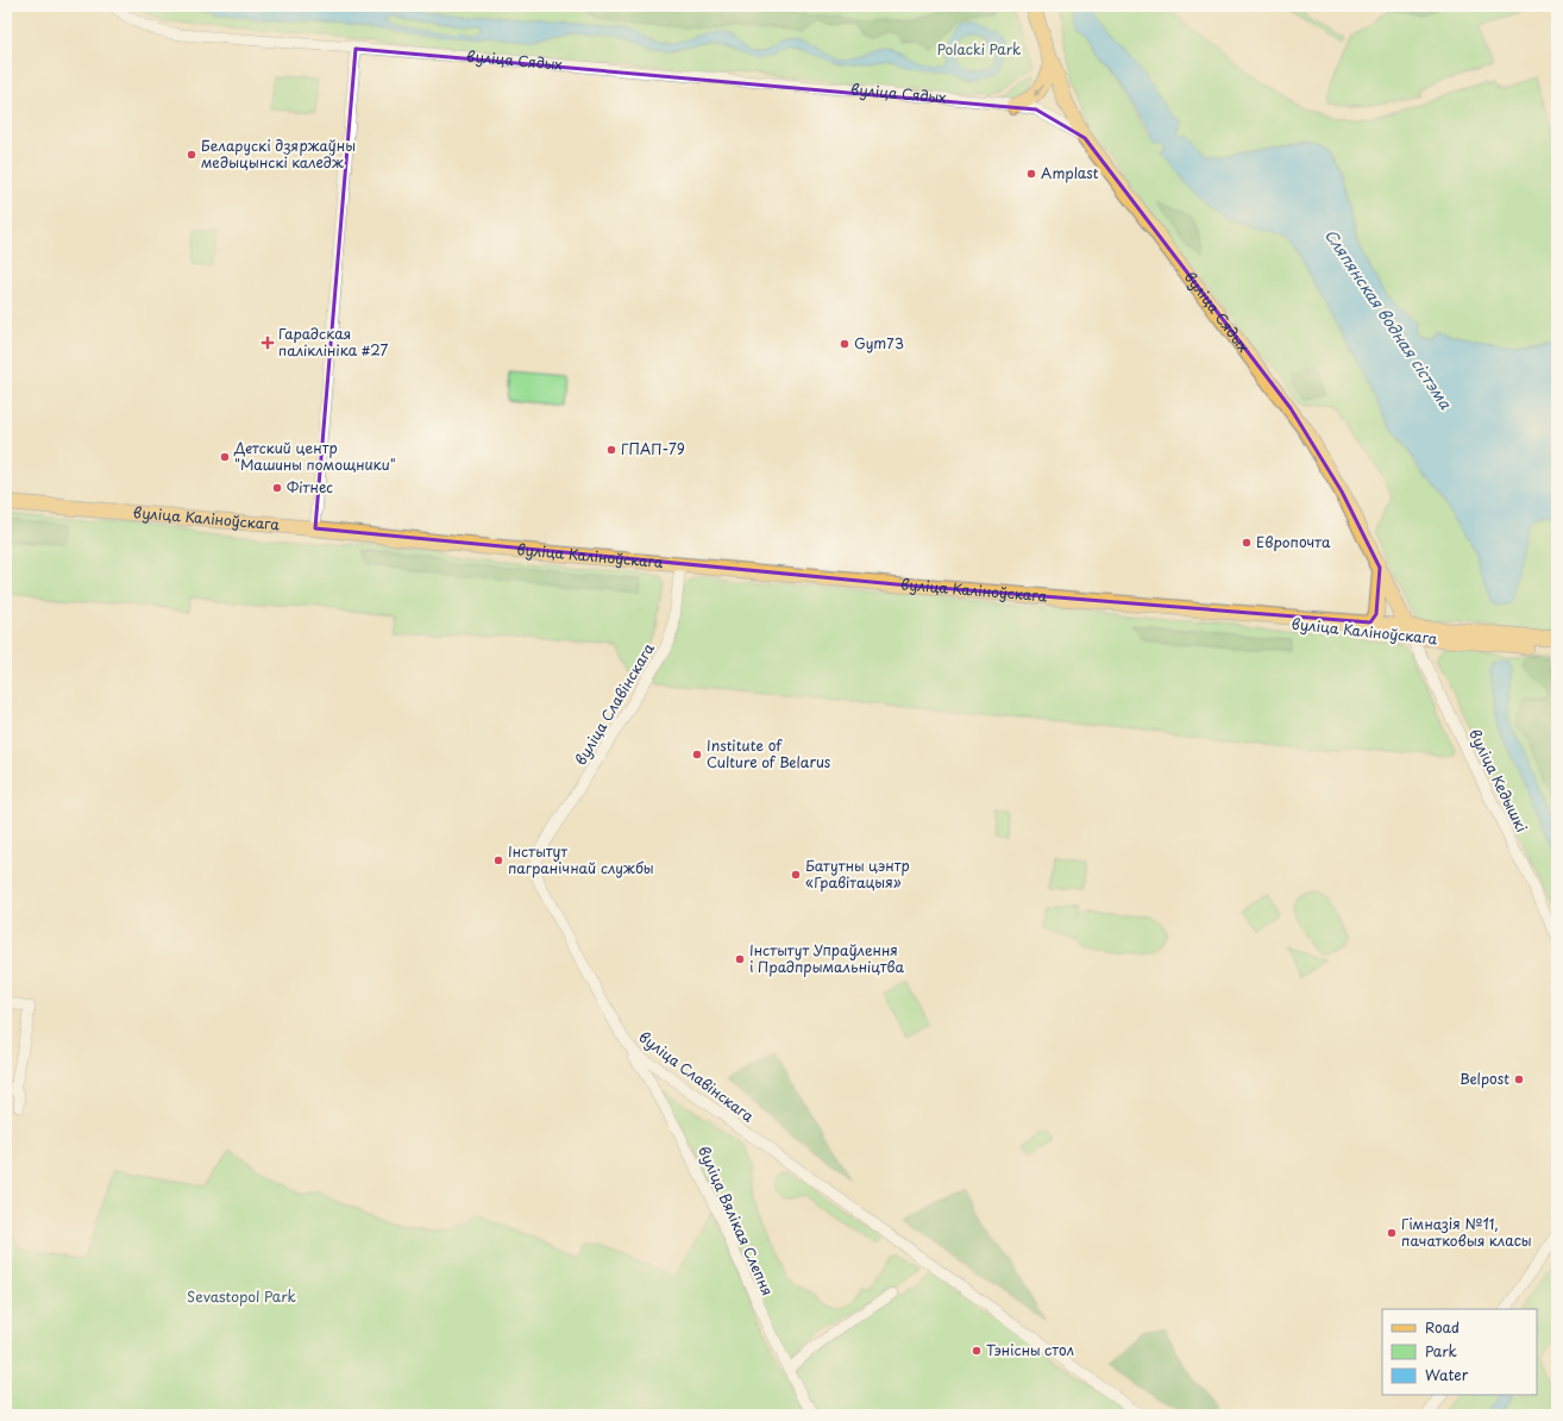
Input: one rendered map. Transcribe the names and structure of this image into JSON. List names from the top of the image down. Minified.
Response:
{"streets":{"main road":["вуліца Сядых","вуліца Каліноўскага"],"street":["вуліца Славінскага","вуліца Кедышкі","вуліца Вялікая Слепня"]},"crossings":[["вуліца Сядых","вуліца Каліноўскага"],["вуліца Сядых","вуліца Кедышкі"],["вуліца Каліноўскага","вуліца Славінскага"],["вуліца Каліноўскага","вуліца Кедышкі"],["вуліца Славінскага","вуліца Вялікая Слепня"]],"water":["Сляпянская водная сістэма"],"parks":["Polacki Park","Sevastopol Park"],"places":{"other":["Беларускі дзяржаўны медыцынскі каледж","Amplast","Gym73","ГПАП-79","Детский центр \"Машины помощники\"","Фітнес","Европочта","Institute of Culture of Belarus","Інстытут пагранічнай службы","Батутны цэнтр «Гравітацыя»","Інстытут Упраўлення і Прадпрымальніцтва","Belpost","Гімназія №11, пачатковыя класы","Тэнісны стол"],"health":["Гарадская паліклініка #27"]},"legend":["Road","Park","Water"]}
